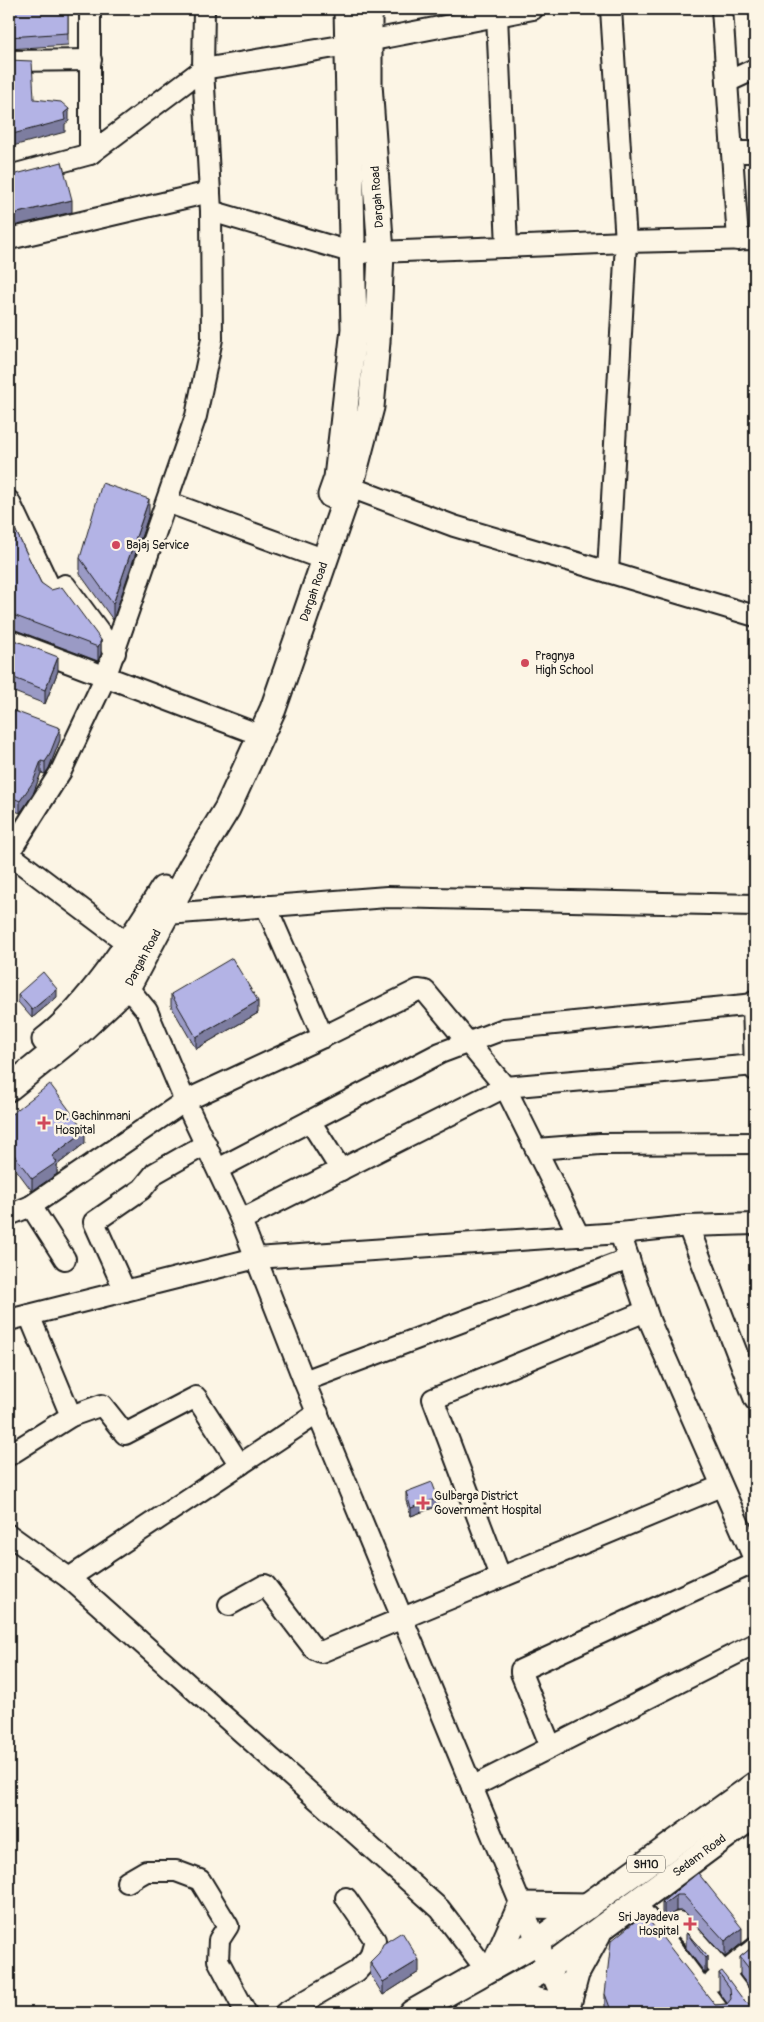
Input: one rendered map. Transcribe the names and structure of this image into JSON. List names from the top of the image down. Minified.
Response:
{"streets":{"main road":["Dargah Road","Sedam Road","SH10"]},"crossings":[["Sedam Road","SH10"]],"places":{"other":["Bajaj Service","Pragnya High School"],"health":["Dr. Gachinmani Hospital","Gulbarga District Government Hospital","Sri Jayadeva Hospital"]}}
